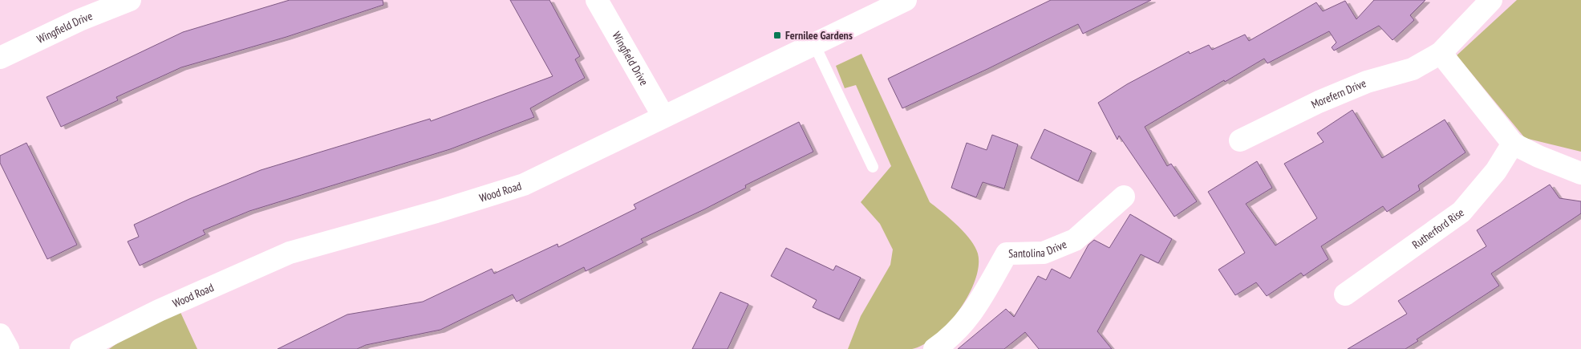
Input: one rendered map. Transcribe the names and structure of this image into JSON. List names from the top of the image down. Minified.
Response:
{"streets":{"street":["Wingfield Drive","Morefern Drive","Wood Road","Rutherford Rise","Santolina Drive"]},"crossings":[["Wingfield Drive","Wood Road"]],"places":{"transit":["Fernilee Gardens"]}}
